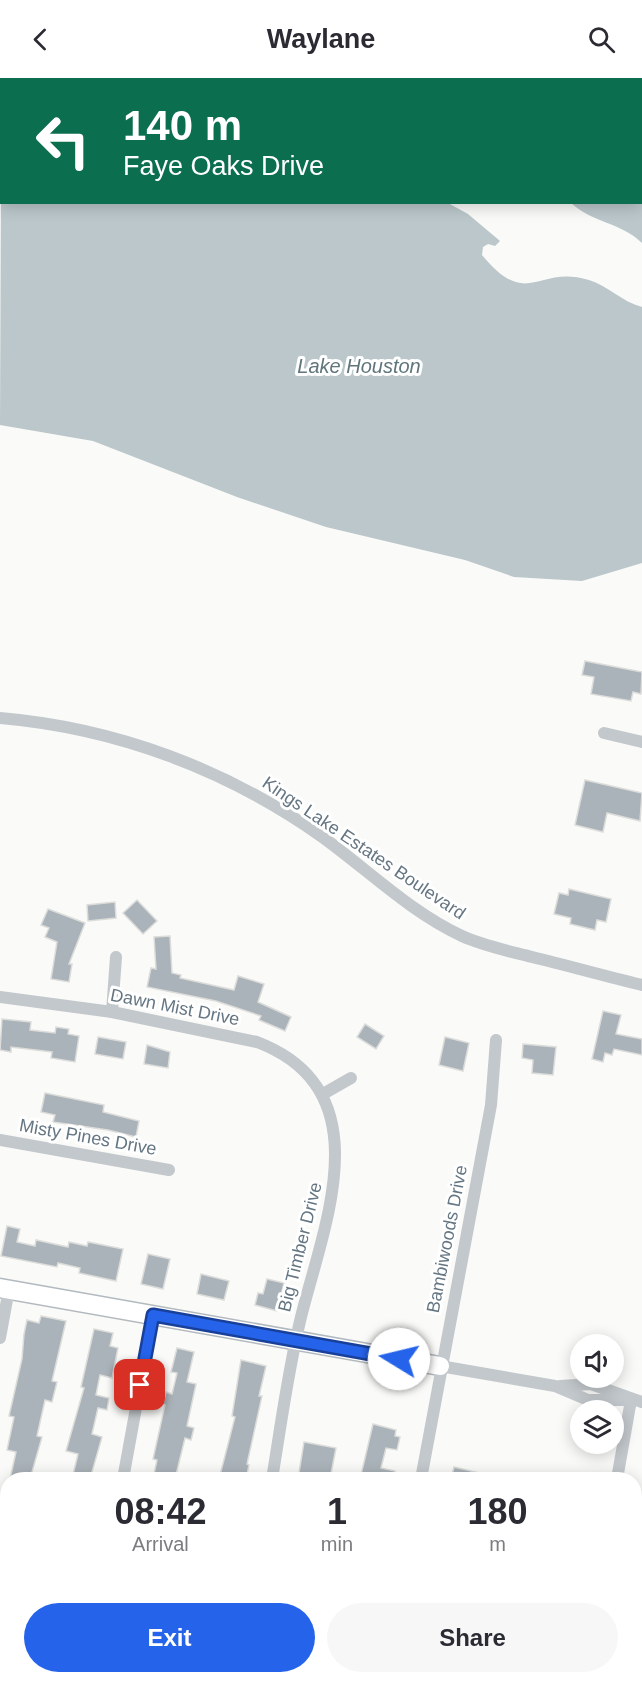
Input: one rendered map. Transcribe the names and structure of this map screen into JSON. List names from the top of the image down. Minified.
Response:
{"streets":{"street":["Kings Lake Estates Boulevard","Dawn Mist Drive","Misty Pines Drive","Bambiwoods Drive","Big Timber Drive"]},"crossings":[["Dawn Mist Drive","Big Timber Drive"]],"water":["Lake Houston"],"page":{"header":"Waylane","turn":["140 m","Faye Oaks Drive"],"eta":["08:42","Arrival","1","min","180","m"],"buttons":["Exit","Share"]}}
